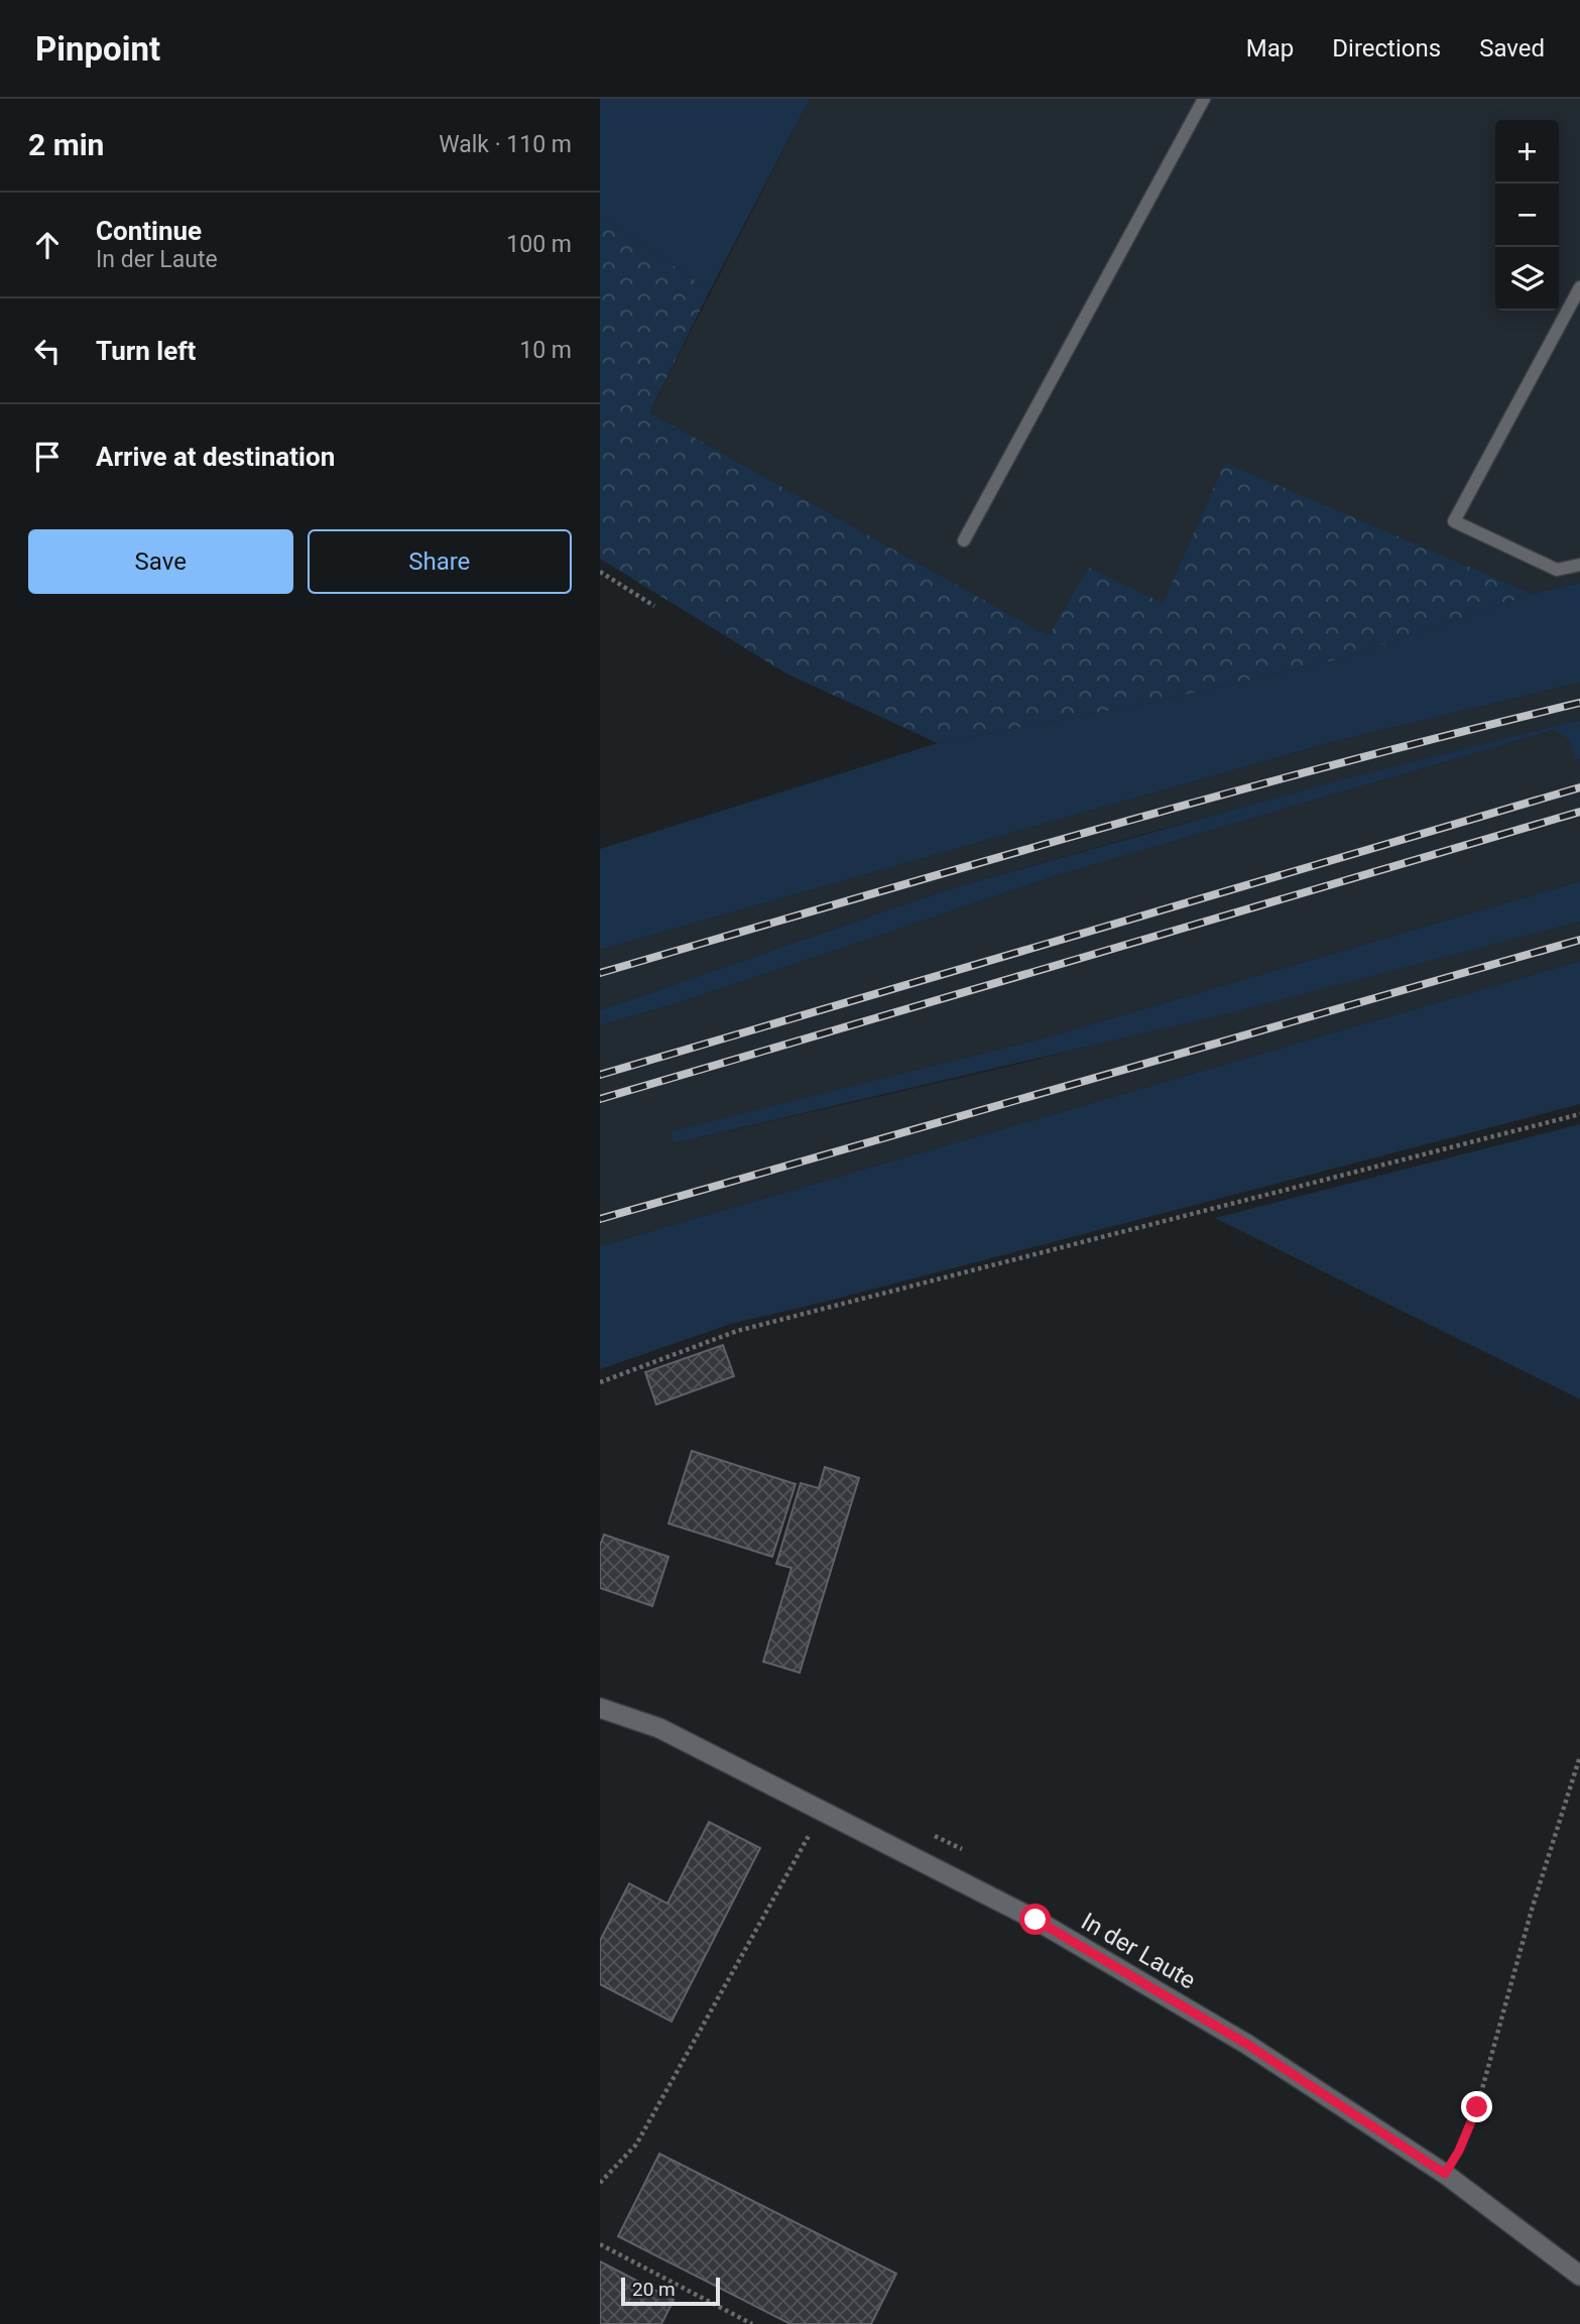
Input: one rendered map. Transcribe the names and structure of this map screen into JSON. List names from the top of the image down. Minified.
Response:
{"streets":{"street":["In der Laute"]},"scale_bar":"20 m","page":{"header":"Pinpoint","nav":["Map","Directions","Saved"],"heading":["2 min","Walk · 110 m"],"map_buttons":["+","−"],"list":[["Continue","In der Laute","100 m"],["Turn left","10 m"],"Arrive at destination"],"buttons":["Save","Share"],"scale":"20 m"}}
